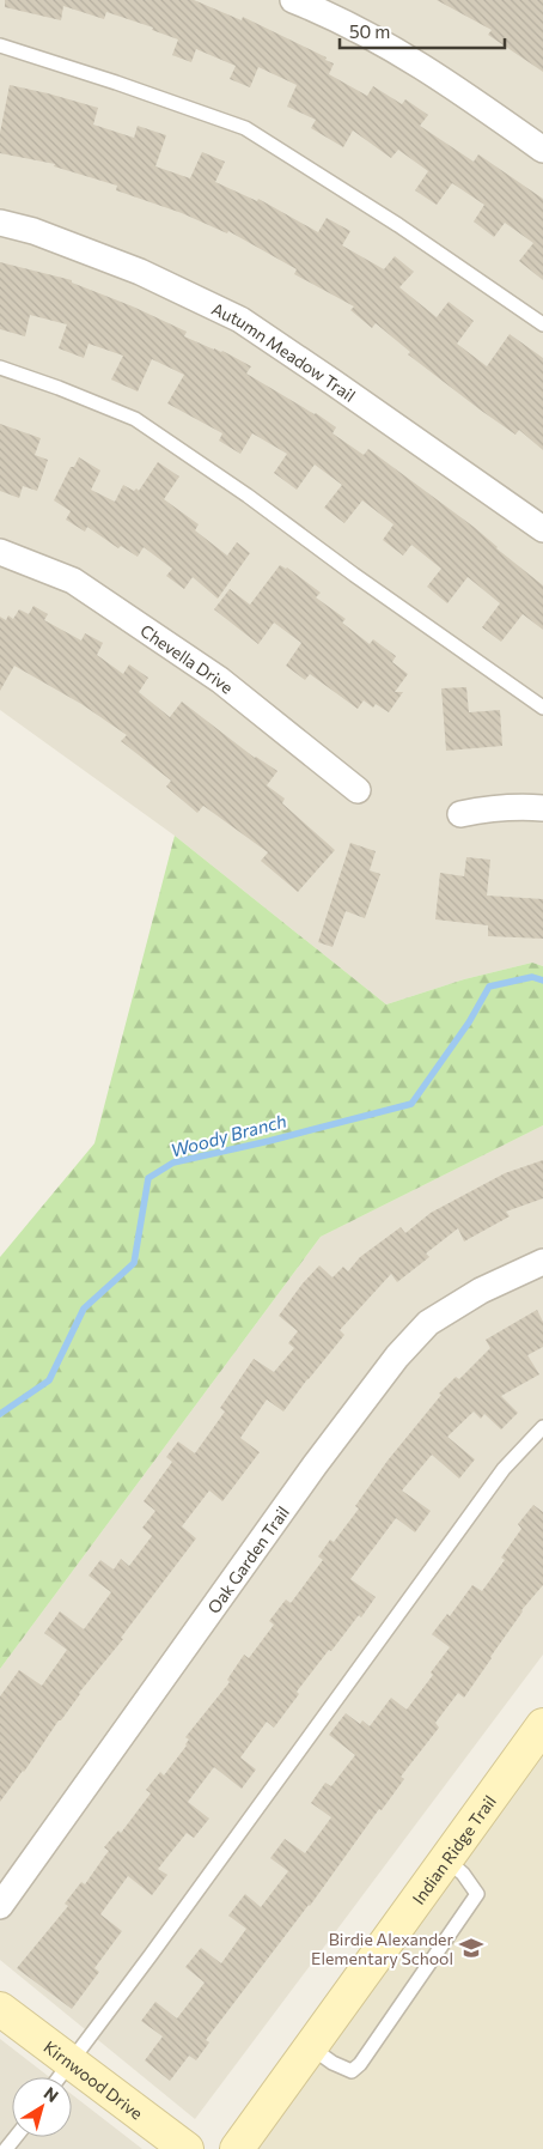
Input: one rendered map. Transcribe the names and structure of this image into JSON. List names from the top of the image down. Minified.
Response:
{"streets":{"street":["Autumn Meadow Trail","Chevella Drive","Oak Garden Trail","Indian Ridge Trail","Kirnwood Drive"]},"water":["Woody Branch"],"places":{"school or university":["Birdie Alexander Elementary School"]},"scale_bar":"50 m","north":"top right"}
